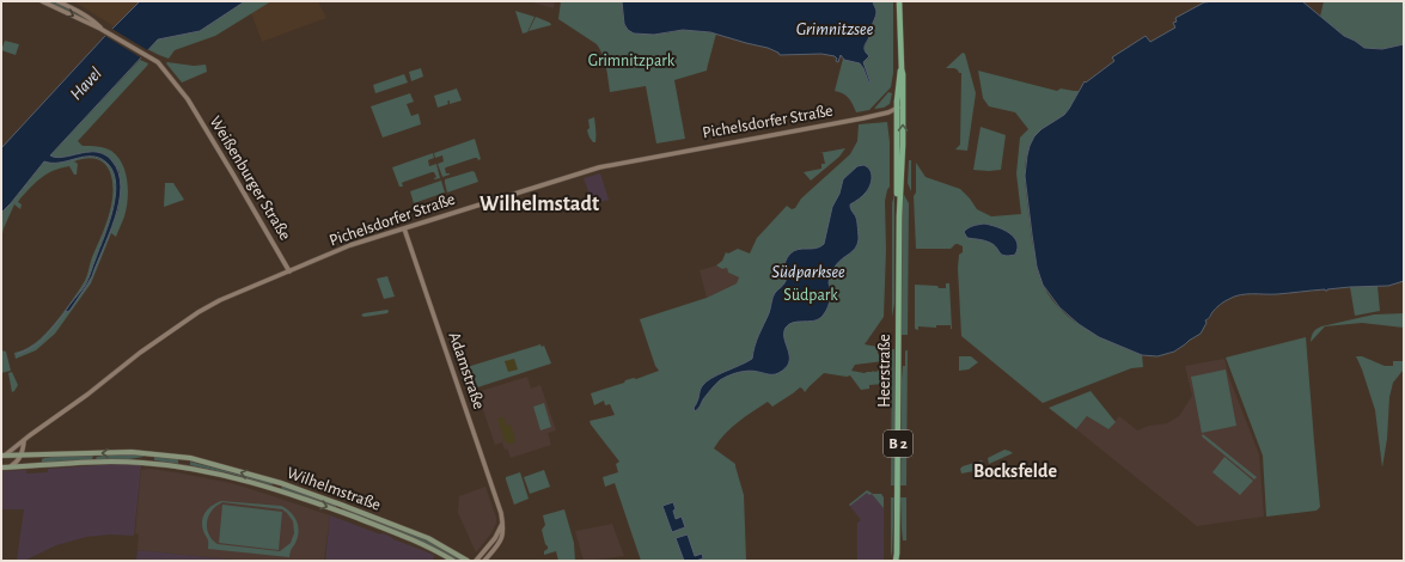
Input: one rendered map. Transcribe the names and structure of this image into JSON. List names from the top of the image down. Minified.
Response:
{"streets":{"main road":["Heerstraße","B 2","Wilhelmstraße"],"street":["Pichelsdorfer Straße","Weißenburger Straße","Adamstraße"]},"crossings":[["Pichelsdorfer Straße","Weißenburger Straße"],["Pichelsdorfer Straße","Adamstraße"],["Pichelsdorfer Straße","Heerstraße"],["Pichelsdorfer Straße","Wilhelmstraße"]],"districts":["Wilhelmstadt","Bocksfelde"],"water":["Grimnitzsee","Havel","Südparksee"],"parks":["Grimnitzpark","Südpark"]}
